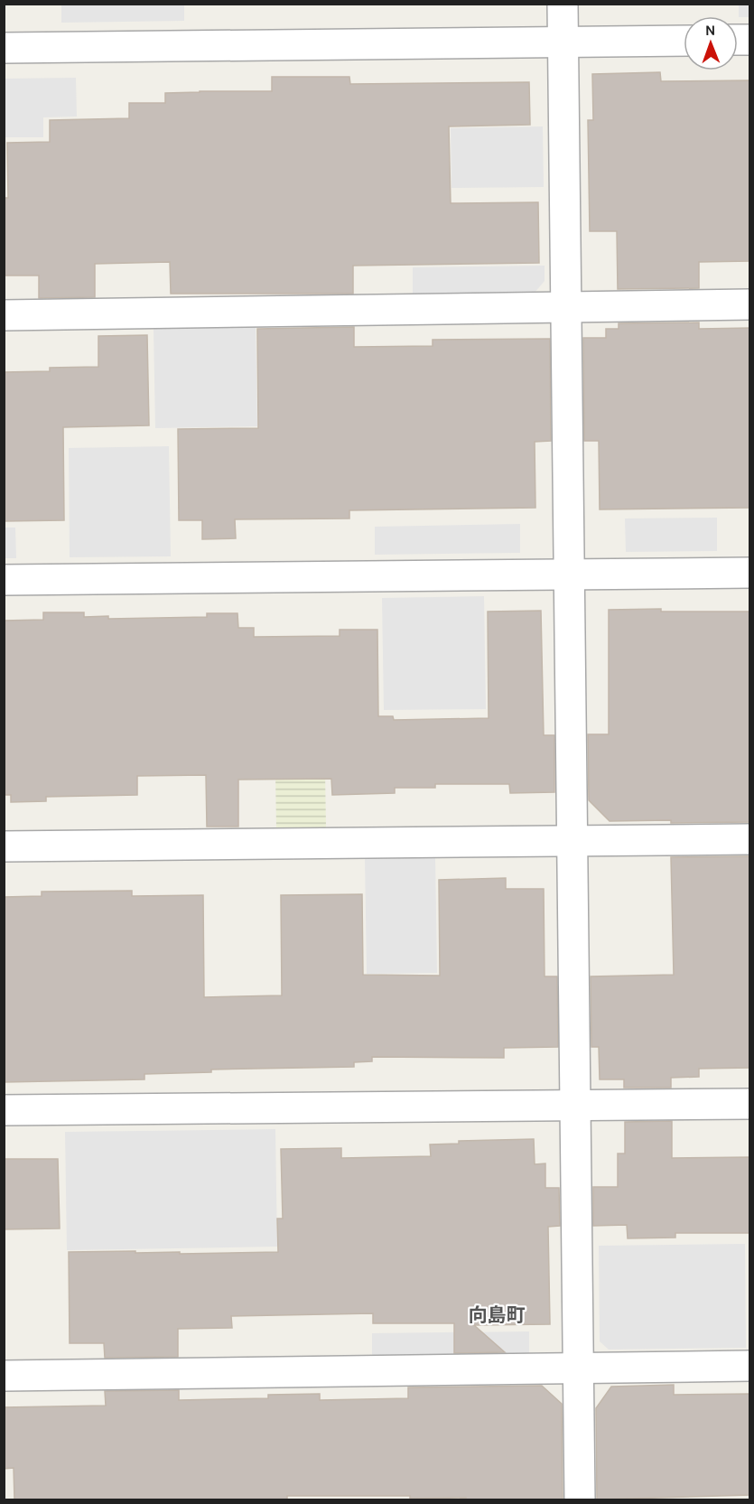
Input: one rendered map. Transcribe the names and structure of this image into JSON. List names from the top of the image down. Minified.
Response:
{"districts":["向島町"],"north":"top"}
